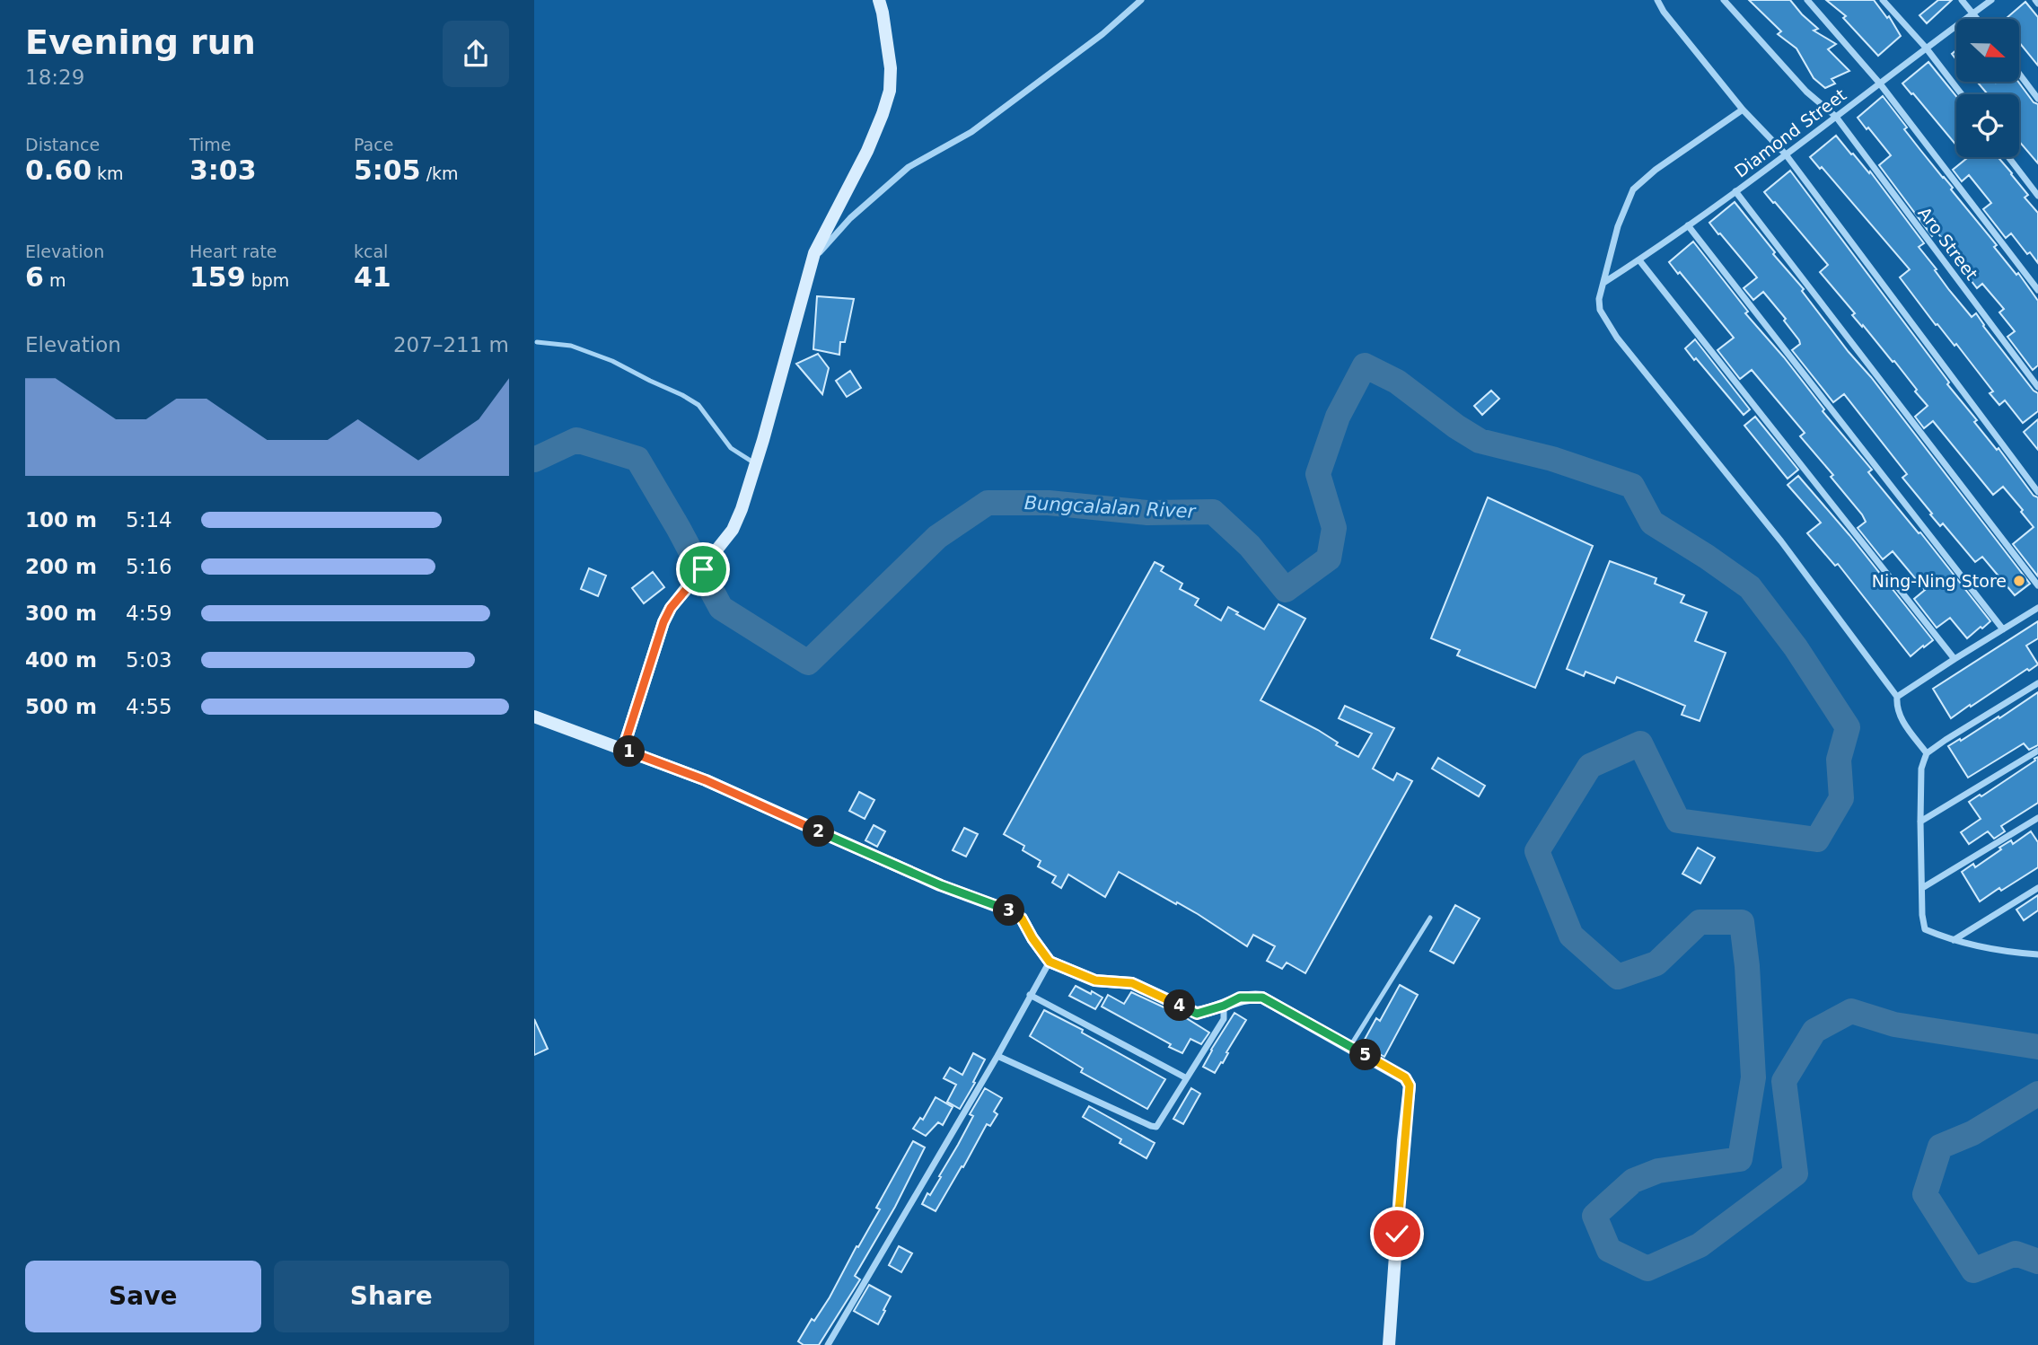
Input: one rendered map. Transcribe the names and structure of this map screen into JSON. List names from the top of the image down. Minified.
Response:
{"streets":{"street":["Diamond Street","Aro Street"]},"crossings":[["Diamond Street","Aro Street"]],"water":["Bungcalalan River"],"places":["Ning-Ning Store"],"north":"right","page":{"heading":["Evening run","18:29"],"stats":[["Distance","0.60 km"],["Time","3:03"],["Pace","5:05 /km"],["Elevation","6 m"],["Heart rate","159 bpm"],["kcal","41"]],"chart":["Elevation","207–211 m"],"list":[{"name":"100 m","note":"5:14"},{"name":"200 m","note":"5:16"},{"name":"300 m","note":"4:59"},{"name":"400 m","note":"5:03"},{"name":"500 m","note":"4:55"}],"pins":["1","2","3","4","5"],"buttons":["Save","Share"]}}
